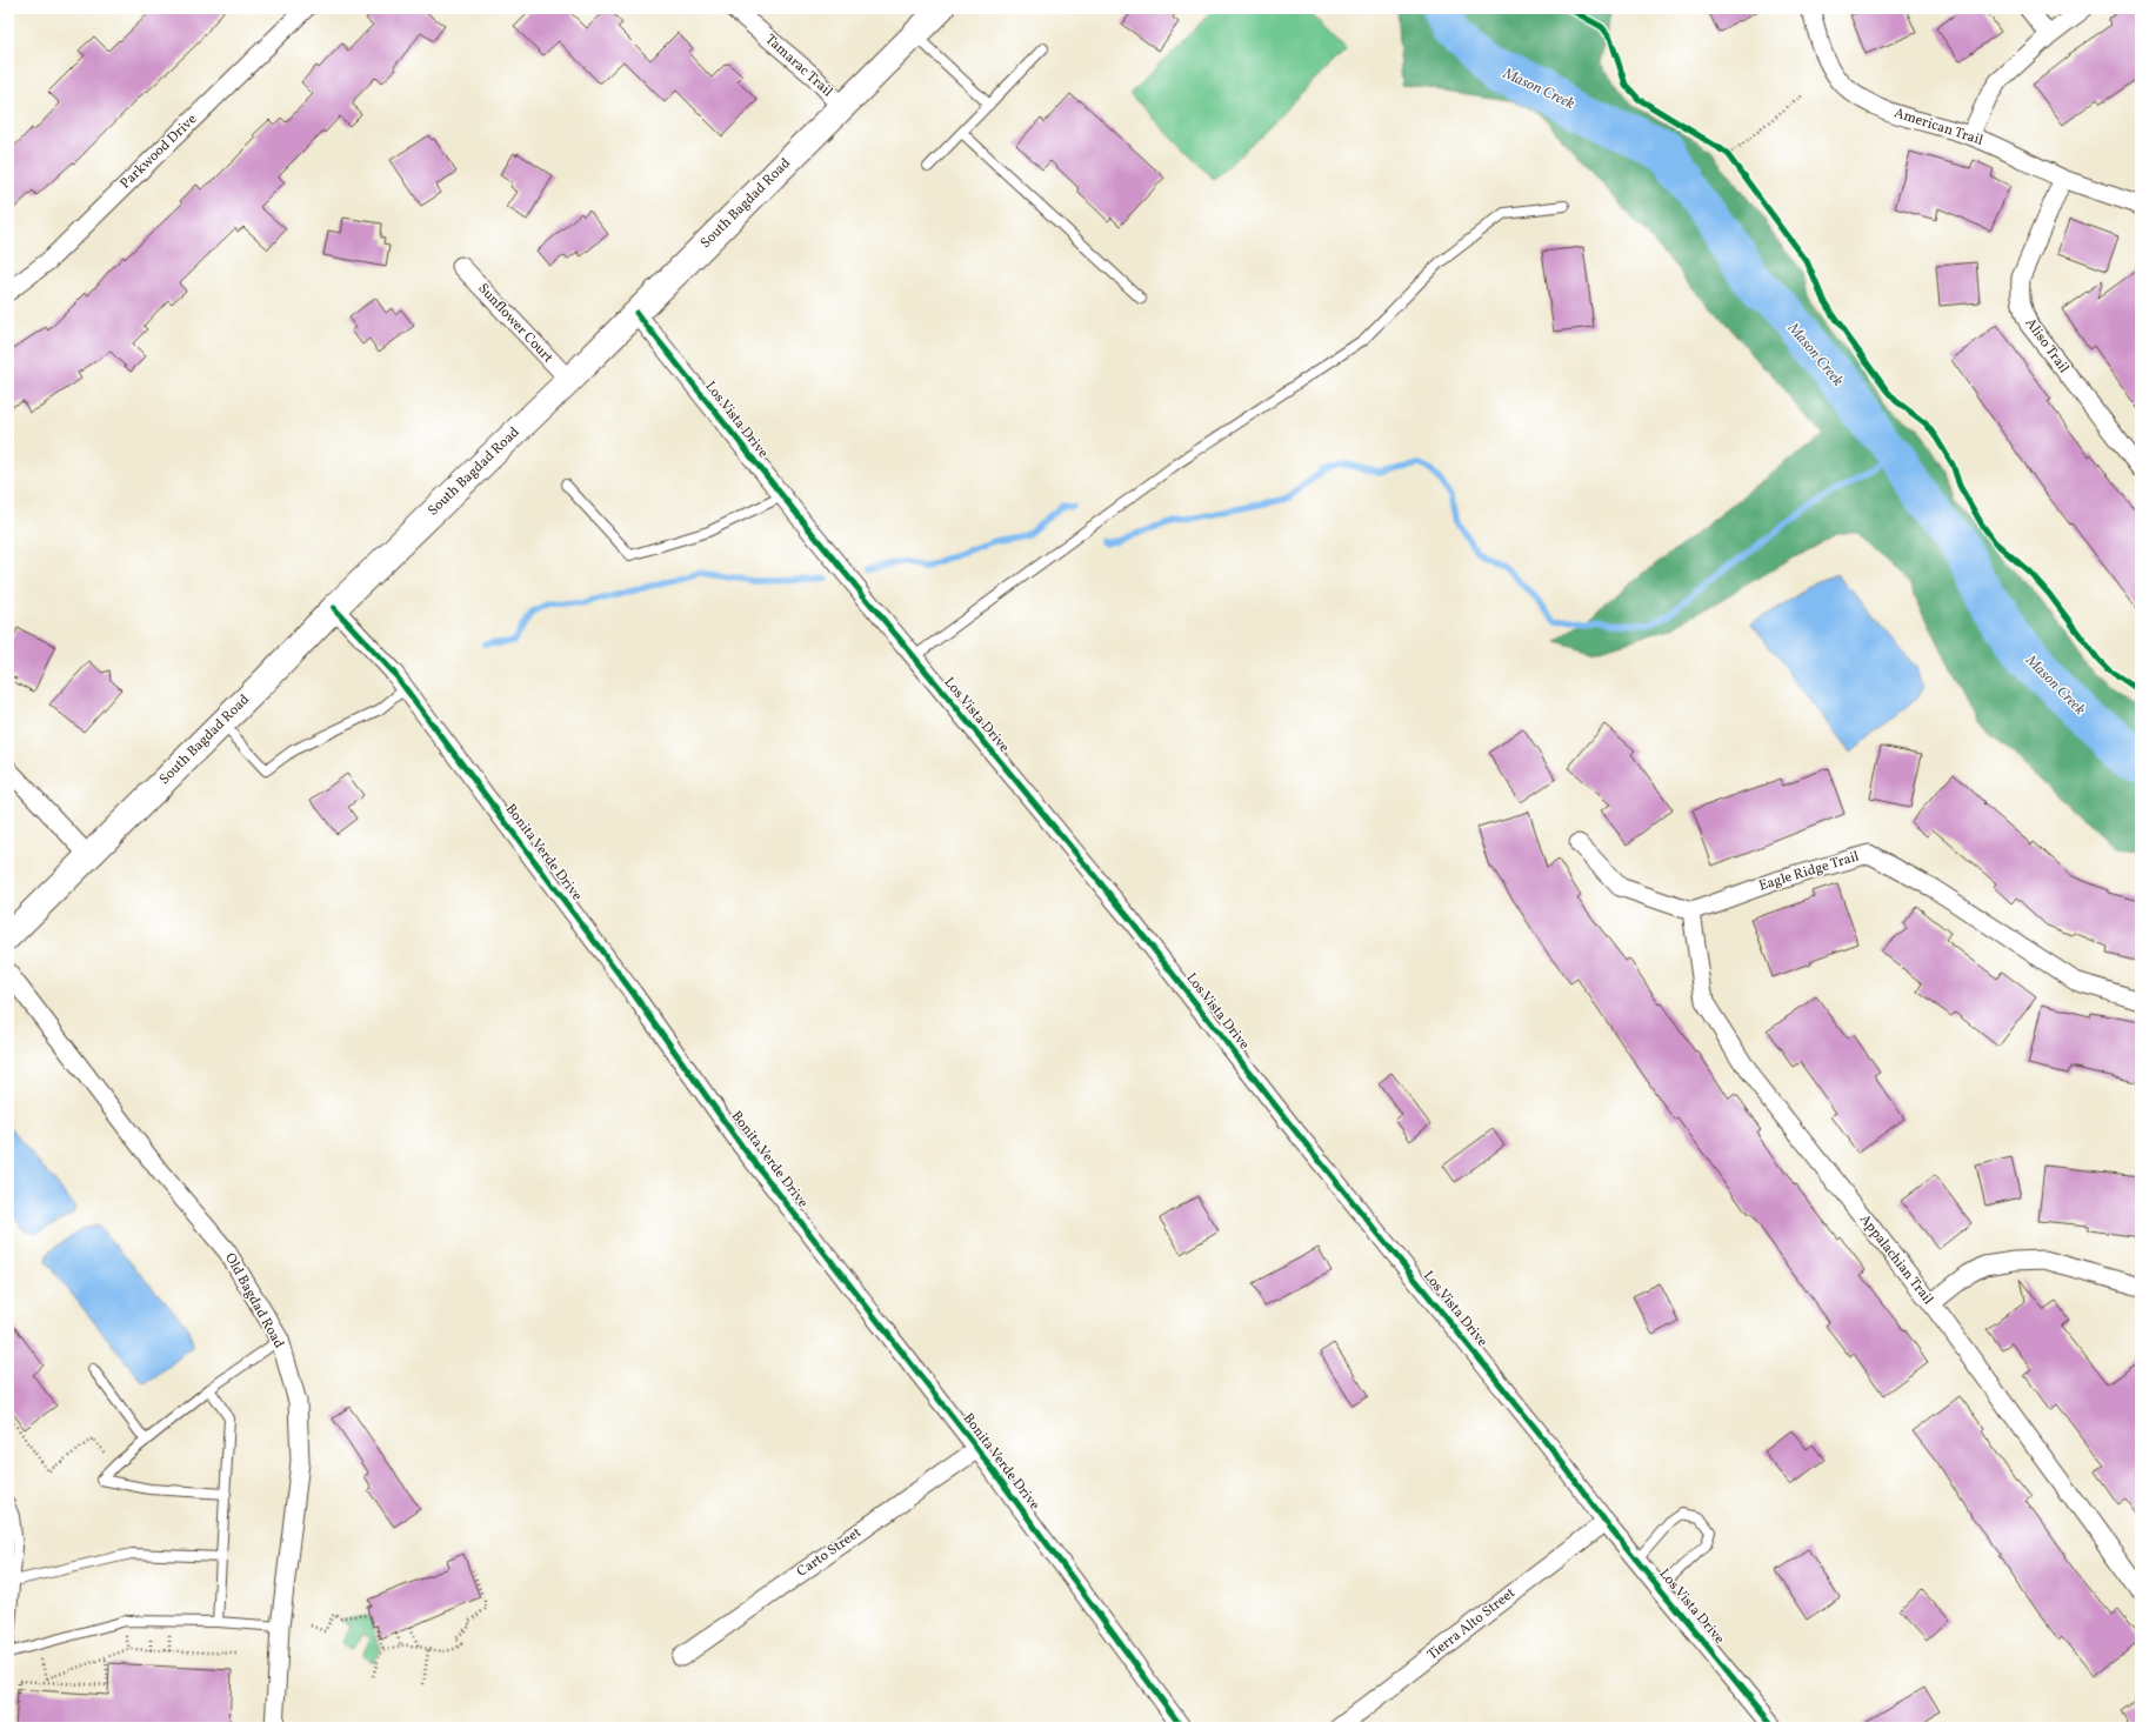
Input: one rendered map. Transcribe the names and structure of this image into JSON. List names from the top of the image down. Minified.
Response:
{"streets":{"main road":["South Bagdad Road"],"street":["Tamarac Trail","American Trail","Parkwood Drive","Sunflower Court","Aliso Trail","Los Vista Drive","Bonita Verde Drive","Eagle Ridge Trail","Appalachian Trail","Old Bagdad Road","Carto Street","Tierra Alto Street"]},"crossings":[["Tamarac Trail","South Bagdad Road"],["American Trail","Aliso Trail"],["South Bagdad Road","Sunflower Court"],["South Bagdad Road","Los Vista Drive"],["South Bagdad Road","Bonita Verde Drive"],["Los Vista Drive","Tierra Alto Street"],["Bonita Verde Drive","Carto Street"],["Eagle Ridge Trail","Appalachian Trail"]],"water":["Mason Creek"]}
